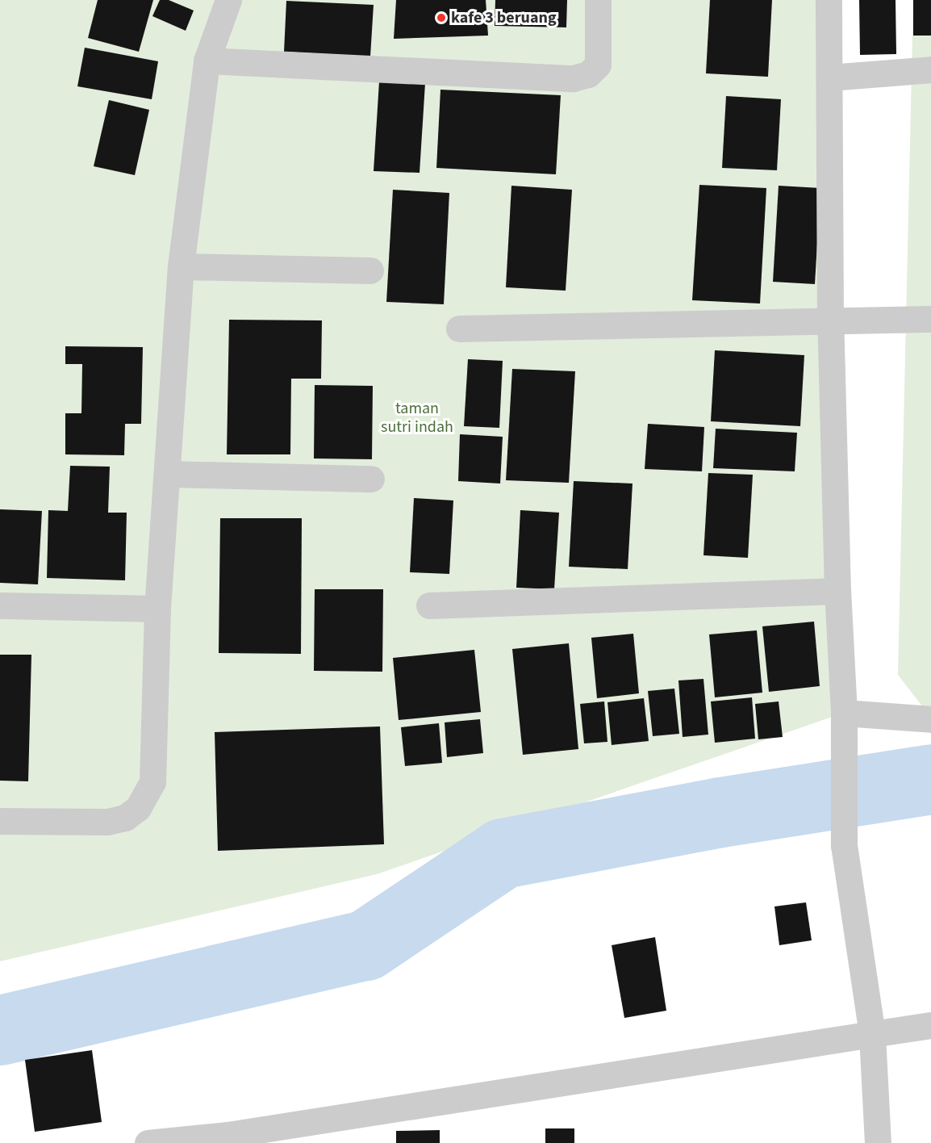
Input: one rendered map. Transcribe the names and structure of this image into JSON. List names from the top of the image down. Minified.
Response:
{"parks":["taman sutri indah"],"places":["kafe 3 beruang"]}
